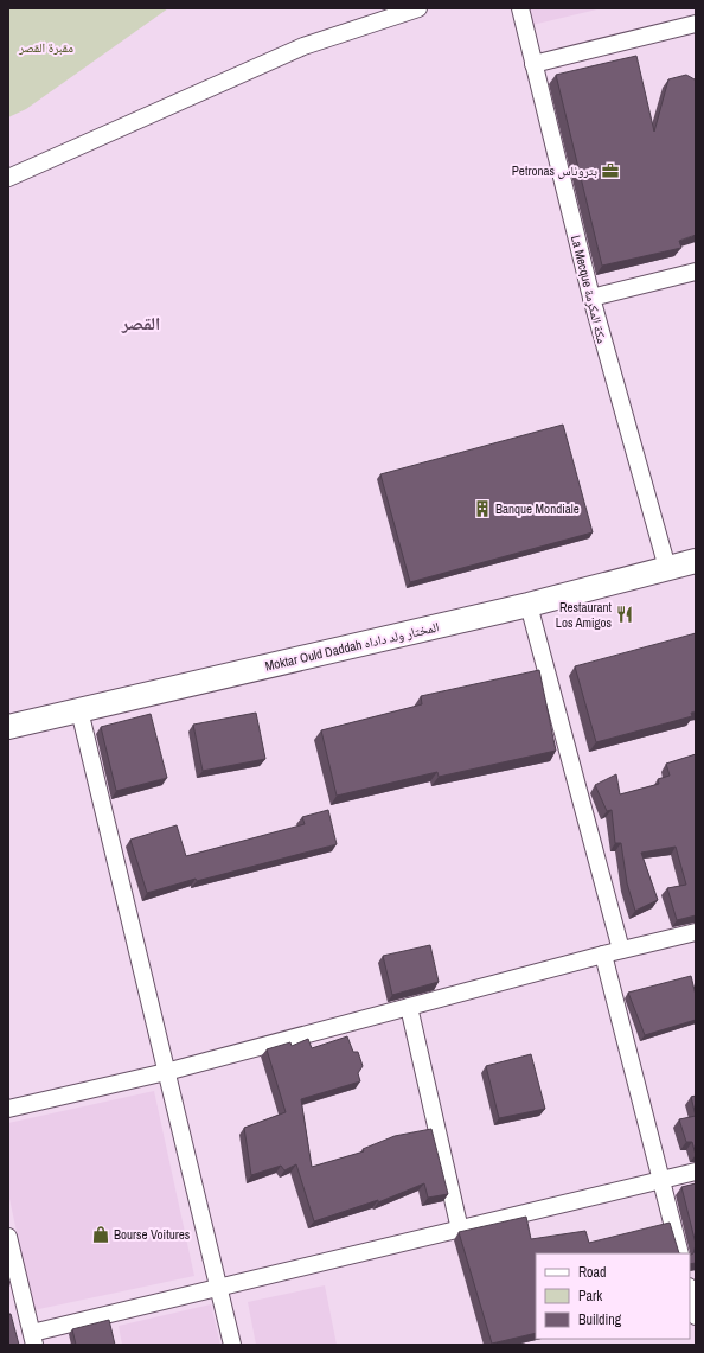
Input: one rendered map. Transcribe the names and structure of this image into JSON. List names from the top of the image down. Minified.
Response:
{"streets":{"main road":["Moktar Ould Daddah المختار ولد داداه"],"street":["La Mecque مكة المكرمة"]},"crossings":[["La Mecque مكة المكرمة","Moktar Ould Daddah المختار ولد داداه"]],"districts":["القصر"],"parks":["مقبرة القصر"],"places":{"office":["Petronas بتروناس"],"building":["Banque Mondiale"],"restaurant":["Restaurant Los Amigos"],"shop":["Bourse Voitures"]},"legend":["Road","Park","Building"]}
